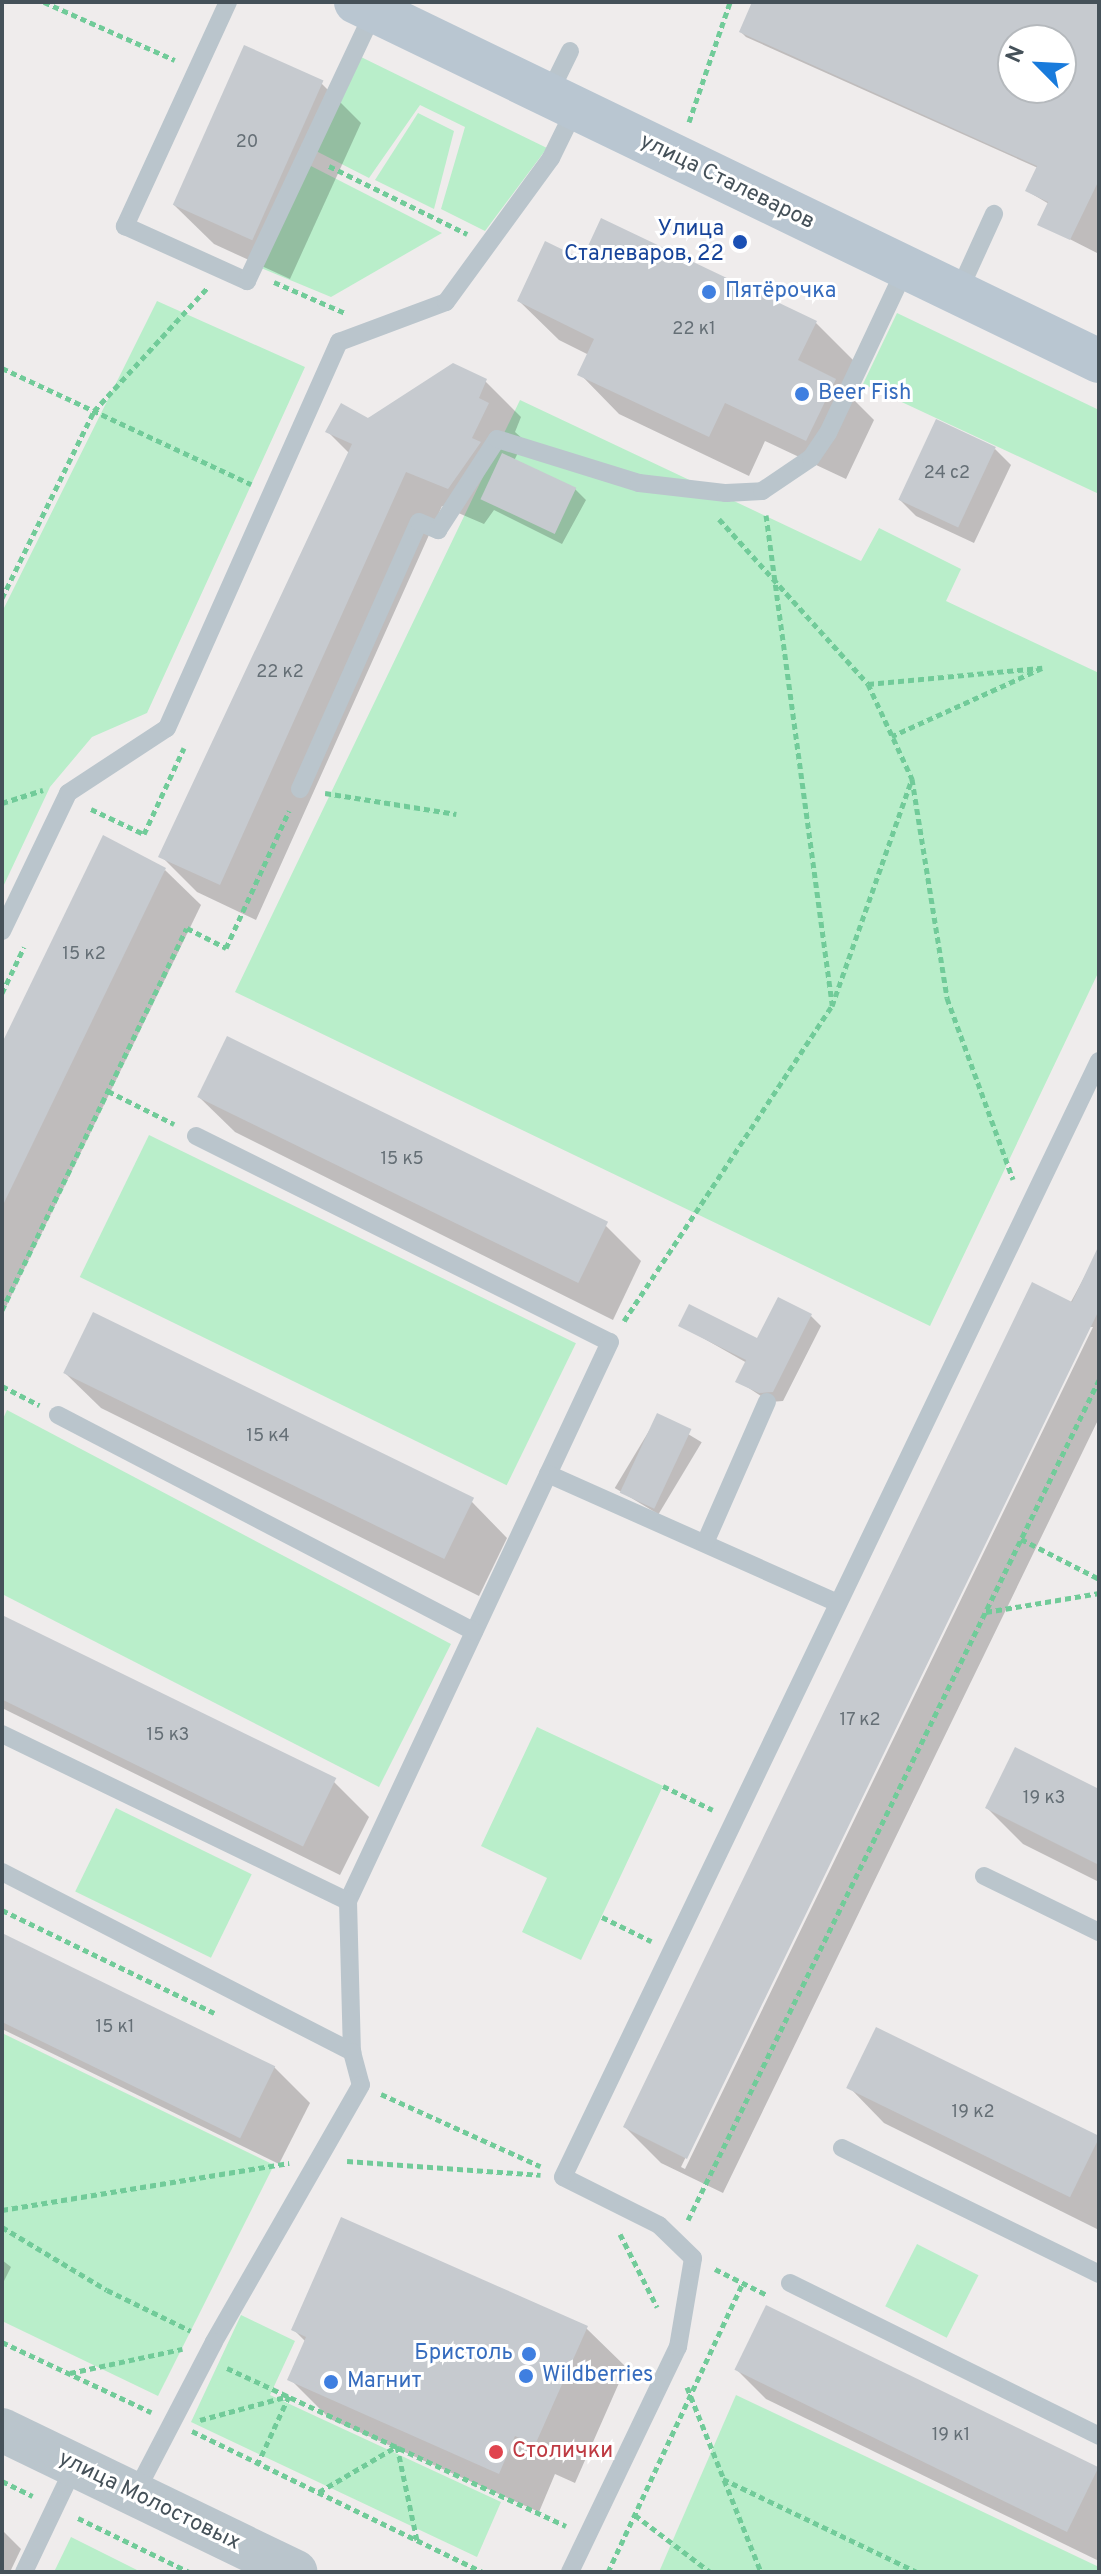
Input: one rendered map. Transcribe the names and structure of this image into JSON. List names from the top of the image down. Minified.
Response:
{"streets":{"main road":["улица Сталеваров"],"street":["улица Молостовых"]},"places":["Улица Сталеваров, 22","Пятёрочка","Beer Fish","Бристоль","Wildberries","Магнит","Столички"],"house_numbers":["20","22 к1","24 с2","22 к2","15 к2","15 к5","15 к4","17 к2","15 к3","19 к3","15 к1","19 к2","19 к1"],"north":"top left"}
